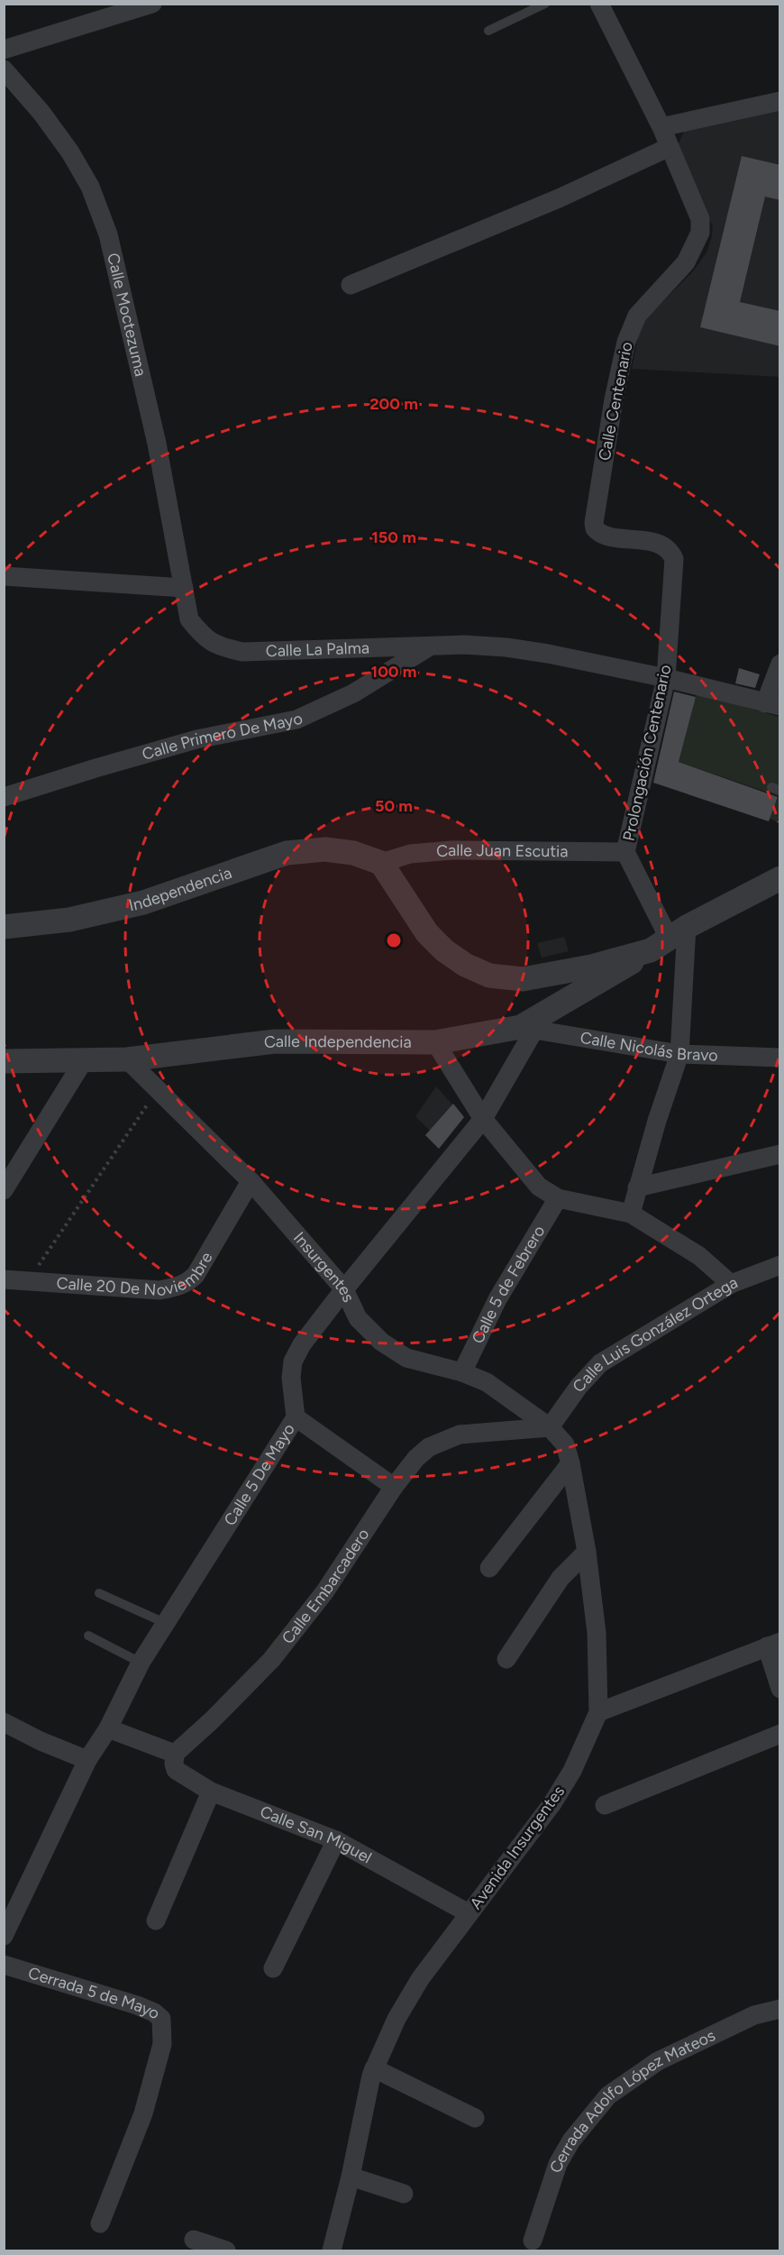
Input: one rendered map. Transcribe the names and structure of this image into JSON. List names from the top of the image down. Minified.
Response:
{"streets":{"street":["Calle Moctezuma","Calle Centenario","Calle La Palma","Calle Primero De Mayo","Prolongación Centenario","Calle Juan Escutia","Independencia","Calle Independencia","Calle Nicolás Bravo","Calle 20 De Noviembre","Insurgentes","Calle 5 de Febrero","Calle Luis González Ortega","Calle 5 De Mayo","Calle Embarcadero","Calle San Miguel","Avenida Insurgentes","Cerrada 5 de Mayo","Cerrada Adolfo López Mateos"]},"crossings":[["Calle Moctezuma","Calle La Palma"],["Calle Centenario","Prolongación Centenario"],["Calle La Palma","Calle Primero De Mayo"],["Calle La Palma","Prolongación Centenario"],["Prolongación Centenario","Calle Juan Escutia"],["Prolongación Centenario","Calle Independencia"],["Calle Juan Escutia","Independencia"],["Calle Independencia","Calle Nicolás Bravo"],["Calle Independencia","Insurgentes"],["Calle Independencia","Calle 5 De Mayo"],["Calle Nicolás Bravo","Calle 5 De Mayo"],["Calle 20 De Noviembre","Insurgentes"],["Insurgentes","Calle 5 de Febrero"],["Insurgentes","Calle Luis González Ortega"],["Insurgentes","Calle 5 De Mayo"],["Insurgentes","Calle Embarcadero"],["Insurgentes","Avenida Insurgentes"],["Calle Luis González Ortega","Calle Embarcadero"],["Calle Luis González Ortega","Avenida Insurgentes"],["Calle Embarcadero","Calle San Miguel"],["Calle Embarcadero","Avenida Insurgentes"],["Calle San Miguel","Avenida Insurgentes"]],"rings":["200 m","150 m","100 m","50 m"]}
